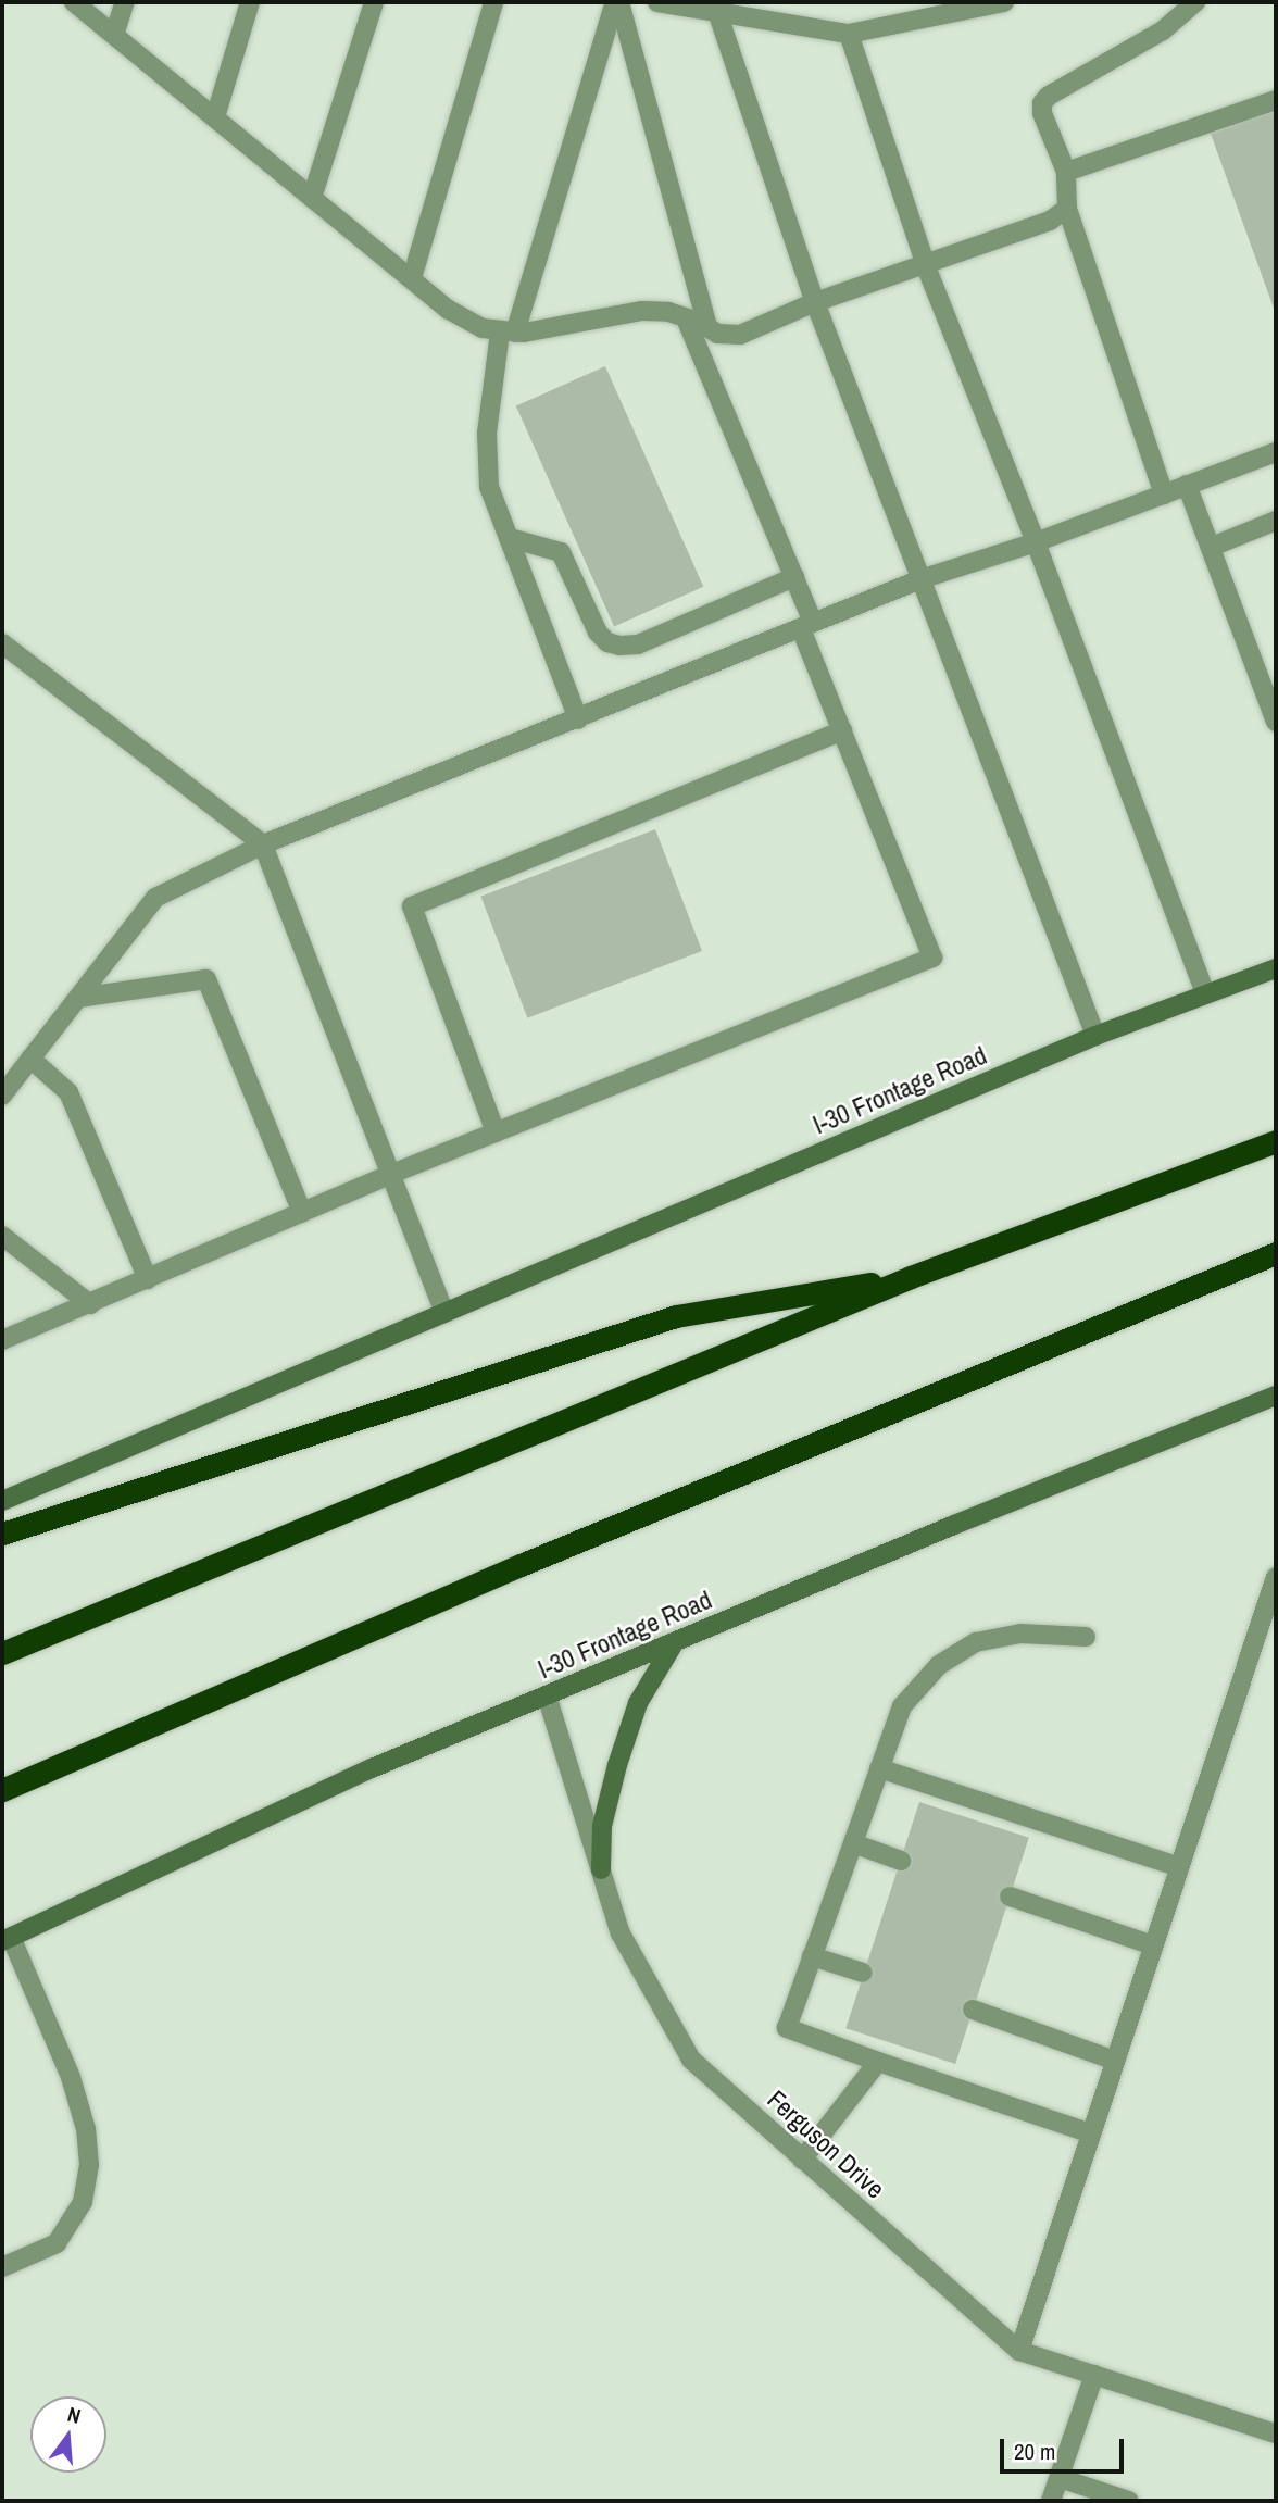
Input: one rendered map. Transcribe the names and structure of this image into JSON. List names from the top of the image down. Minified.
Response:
{"streets":{"main road":["I-30 Frontage Road"],"street":["Ferguson Drive"]},"crossings":[["I-30 Frontage Road","Ferguson Drive"]],"scale_bar":"20 m","north":"top"}
